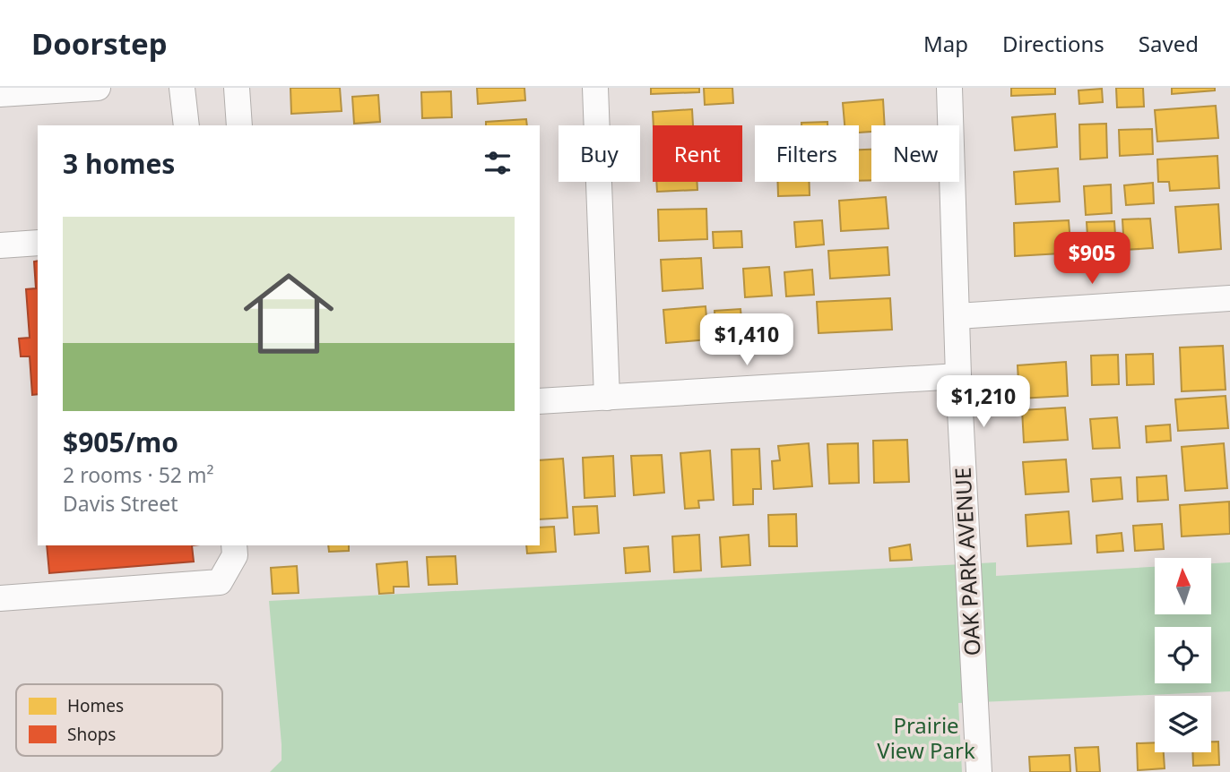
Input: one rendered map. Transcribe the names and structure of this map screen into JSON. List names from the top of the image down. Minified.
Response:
{"streets":{"street":["OAK PARK AVENUE"]},"parks":["Prairie View Park"],"legend":["Homes","Shops"],"north":"top","page":{"header":"Doorstep","nav":["Map","Directions","Saved"],"chip":["Buy","Rent","Filters","New"],"heading":"3 homes","list":[{"name":"$905/mo","note":"2 rooms · 52 m² · Davis Street"}],"price":["$905","$1,410","$1,210"]}}
